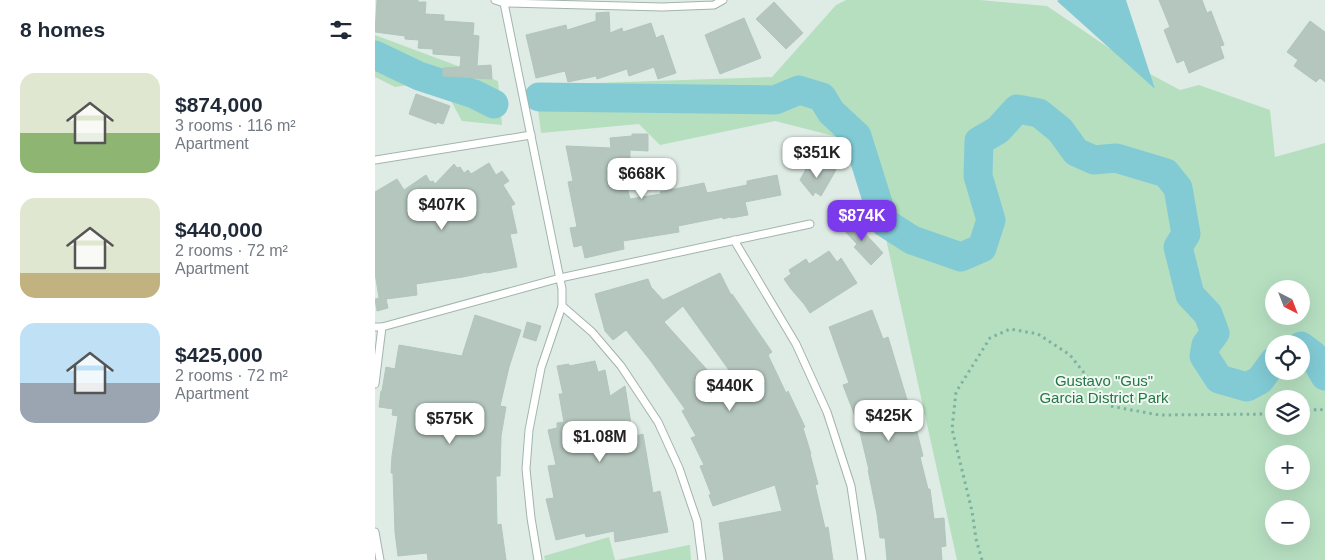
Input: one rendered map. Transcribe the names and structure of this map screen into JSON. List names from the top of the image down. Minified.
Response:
{"parks":["Gustavo \"Gus\" Garcia District Park"],"north":"bottom right","page":{"heading":"8 homes","list":[{"name":"$874,000","note":"3 rooms · 116 m² · Apartment"},{"name":"$440,000","note":"2 rooms · 72 m² · Apartment"},{"name":"$425,000","note":"2 rooms · 72 m² · Apartment"}],"price":["$351K","$668K","$407K","$874K","$440K","$425K","$575K","$1.08M"],"map_buttons":["+","−"]}}
